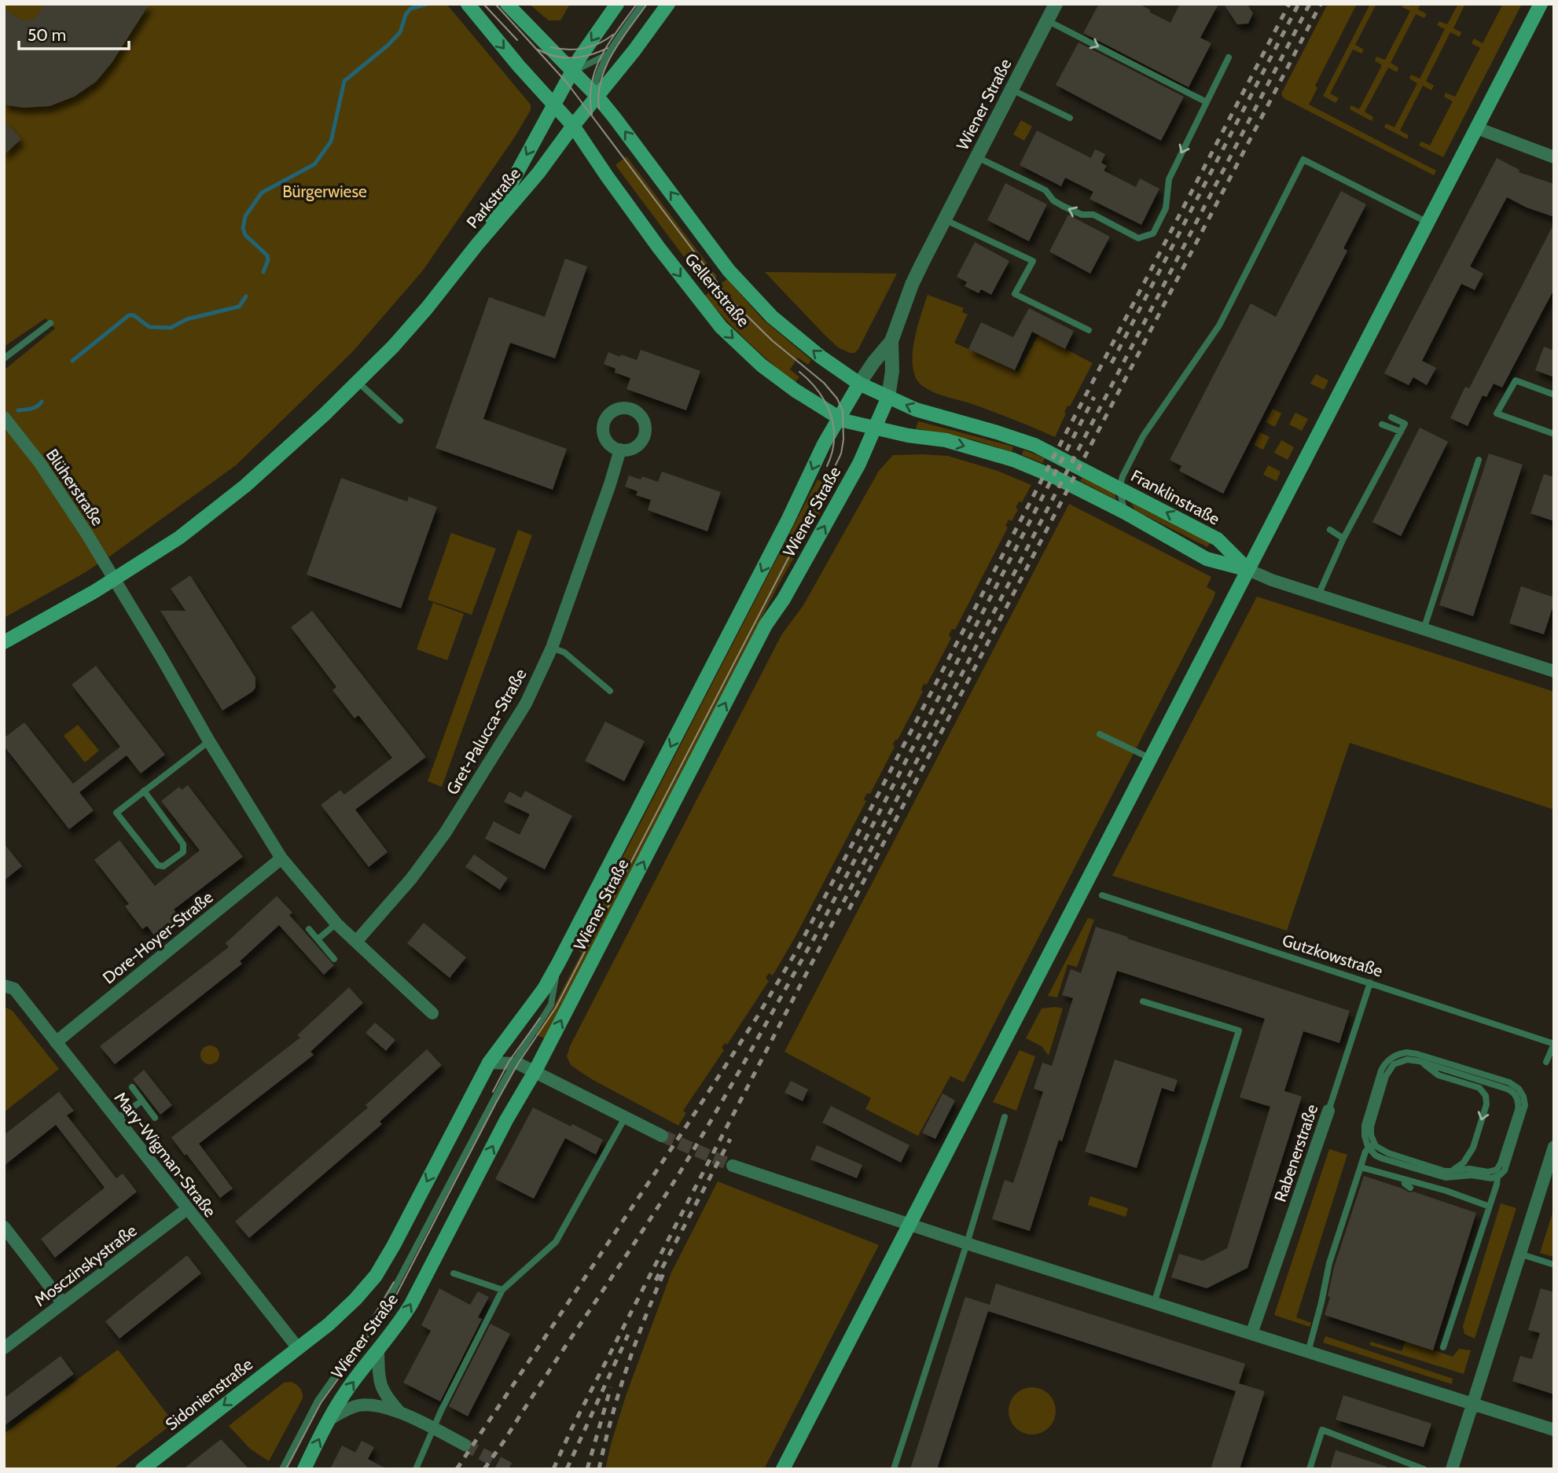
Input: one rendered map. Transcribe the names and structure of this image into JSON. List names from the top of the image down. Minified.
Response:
{"streets":{"main road":["Wiener Straße","Parkstraße","Gellertstraße","Franklinstraße","Sidonienstraße"],"street":["Blüherstraße","Gret-Palucca-Straße","Dore-Hoyer-Straße","Rabenerstraße","Mary-Wigman-Straße","Mosczinskystraße"],"lane":["Gutzkowstraße"]},"crossings":[["Wiener Straße","Gellertstraße"],["Wiener Straße","Franklinstraße"],["Wiener Straße","Mary-Wigman-Straße"],["Wiener Straße","Sidonienstraße"],["Parkstraße","Gellertstraße"],["Gellertstraße","Franklinstraße"],["Dore-Hoyer-Straße","Mary-Wigman-Straße"],["Gutzkowstraße","Rabenerstraße"],["Mary-Wigman-Straße","Mosczinskystraße"],["Mary-Wigman-Straße","Sidonienstraße"]],"one_way":["Sidonienstraße"],"parks":["Bürgerwiese"],"scale_bar":"50 m"}
